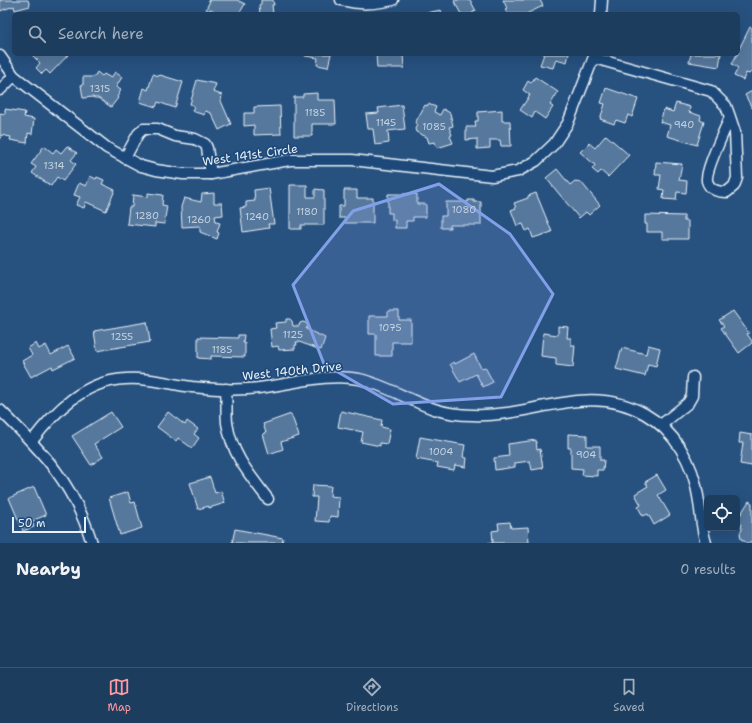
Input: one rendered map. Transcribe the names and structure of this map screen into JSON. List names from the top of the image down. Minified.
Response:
{"streets":{"street":["West 141st Circle","West 140th Drive"]},"house_numbers":["1315","1185","1145","940","1085","1314","1080","1180","1280","1240","1260","1075","1125","1255","1185","1004","904"],"scale_bar":"50 m","page":{"search":"Search here","scale":"50 m","heading":["Nearby","0 results"],"nav":["Map","Directions","Saved"]}}
